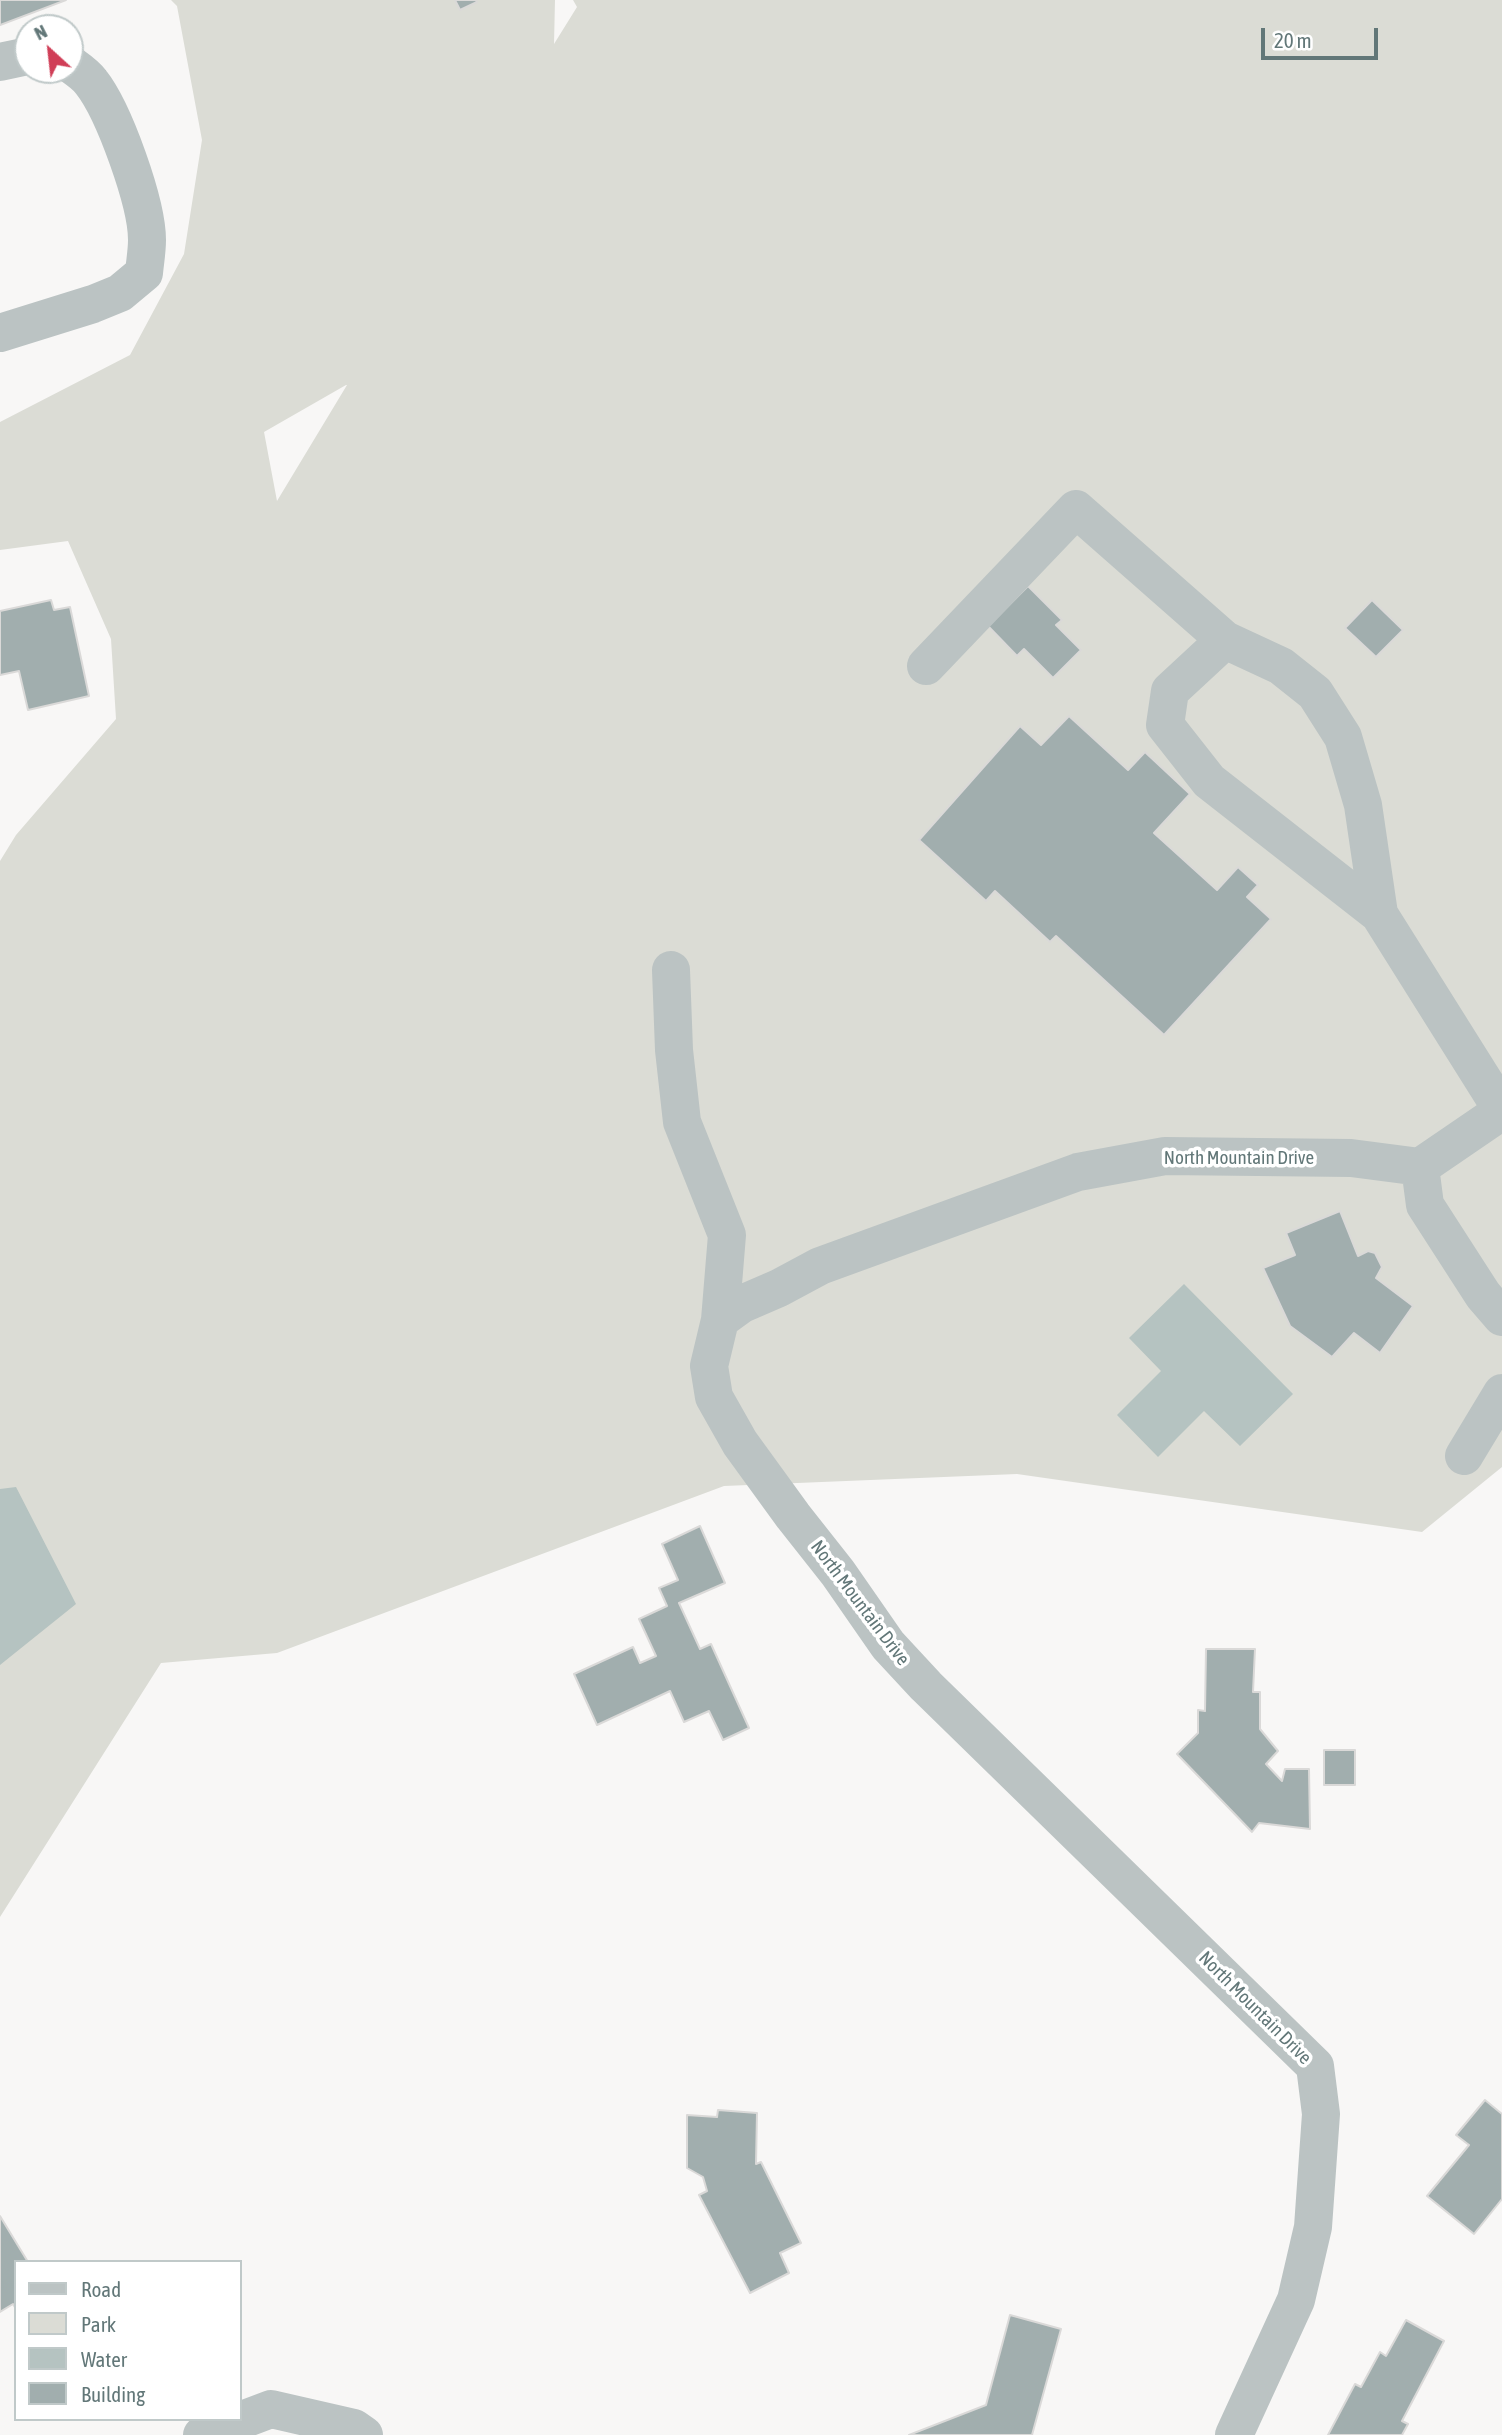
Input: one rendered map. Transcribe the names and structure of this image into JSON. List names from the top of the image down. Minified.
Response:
{"streets":{"street":["North Mountain Drive"]},"legend":["Road","Park","Water","Building"],"scale_bar":"20 m","north":"top left"}
